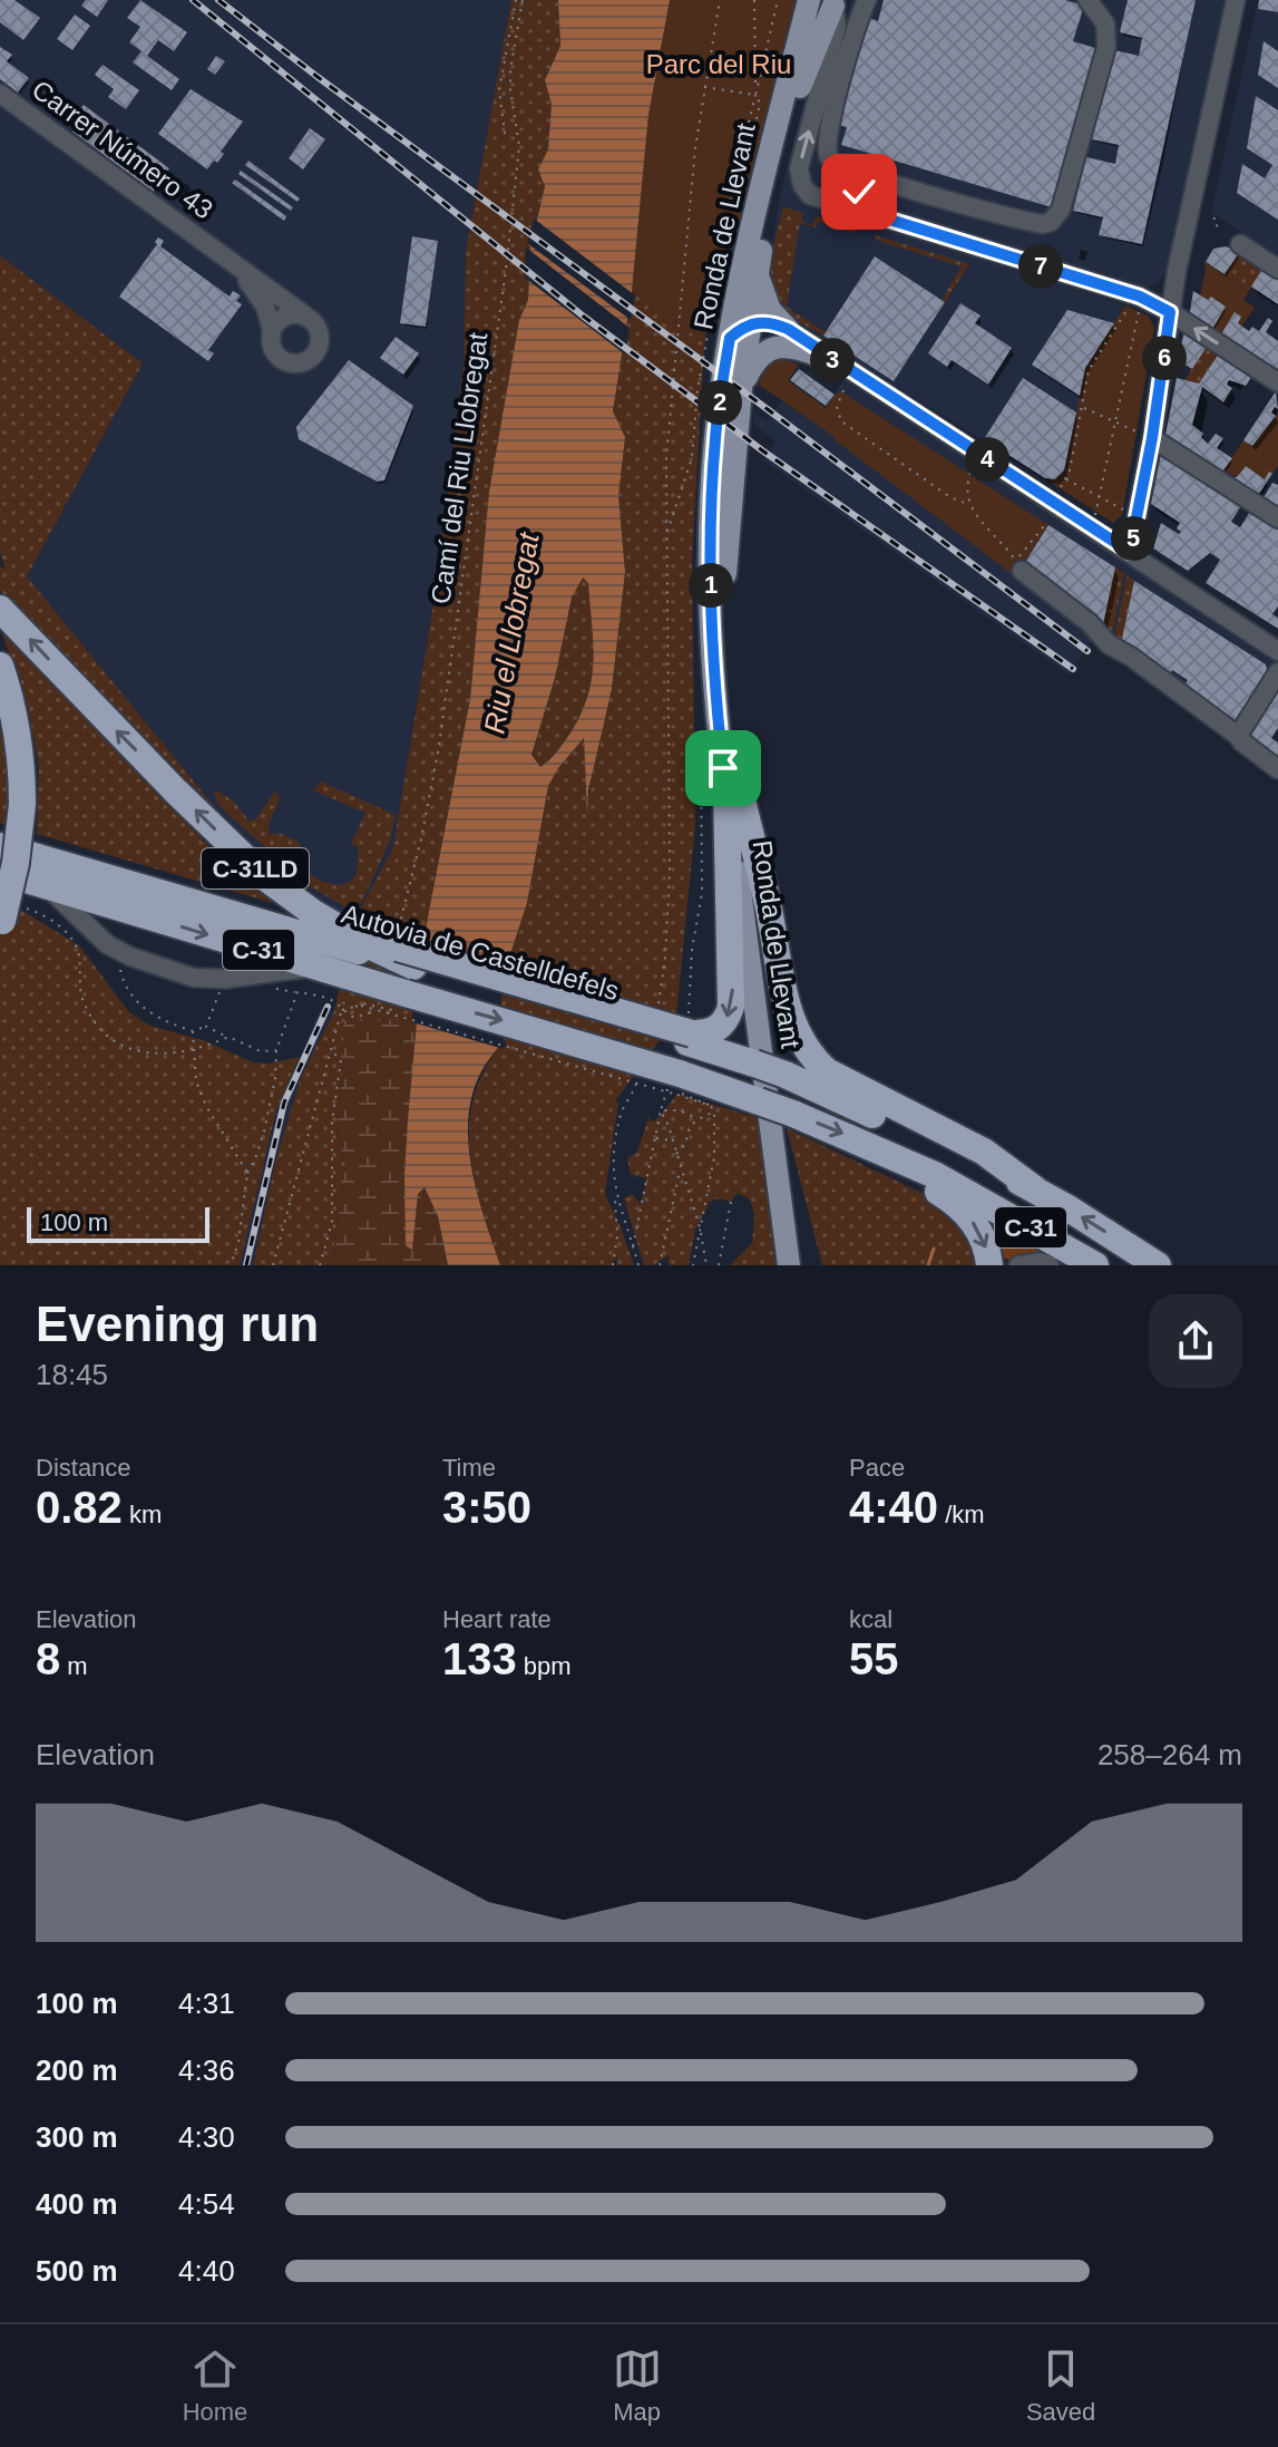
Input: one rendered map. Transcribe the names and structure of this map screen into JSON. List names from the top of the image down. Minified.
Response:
{"streets":{"highway":["C-31LD","C-31","Autovia de Castelldefels"],"main road":["Ronda de Llevant"],"street":["Carrer Número 43"],"path":["Camí del Riu Llobregat"]},"crossings":[["Camí del Riu Llobregat","C-31LD"],["Camí del Riu Llobregat","Autovia de Castelldefels"],["C-31LD","Autovia de Castelldefels"],["C-31","Autovia de Castelldefels"]],"water":["Riu el Llobregat"],"parks":["Parc del Riu"],"scale_bar":"100 m","page":{"pins":["7","6","3","2","4","5","1"],"scale":"100 m","heading":["Evening run","18:45"],"stats":[["Distance","0.82 km"],["Time","3:50"],["Pace","4:40 /km"],["Elevation","8 m"],["Heart rate","133 bpm"],["kcal","55"]],"chart":["Elevation","258–264 m"],"list":[{"name":"100 m","note":"4:31"},{"name":"200 m","note":"4:36"},{"name":"300 m","note":"4:30"},{"name":"400 m","note":"4:54"},{"name":"500 m","note":"4:40"}],"tabs":["Home","Map","Saved"]}}
